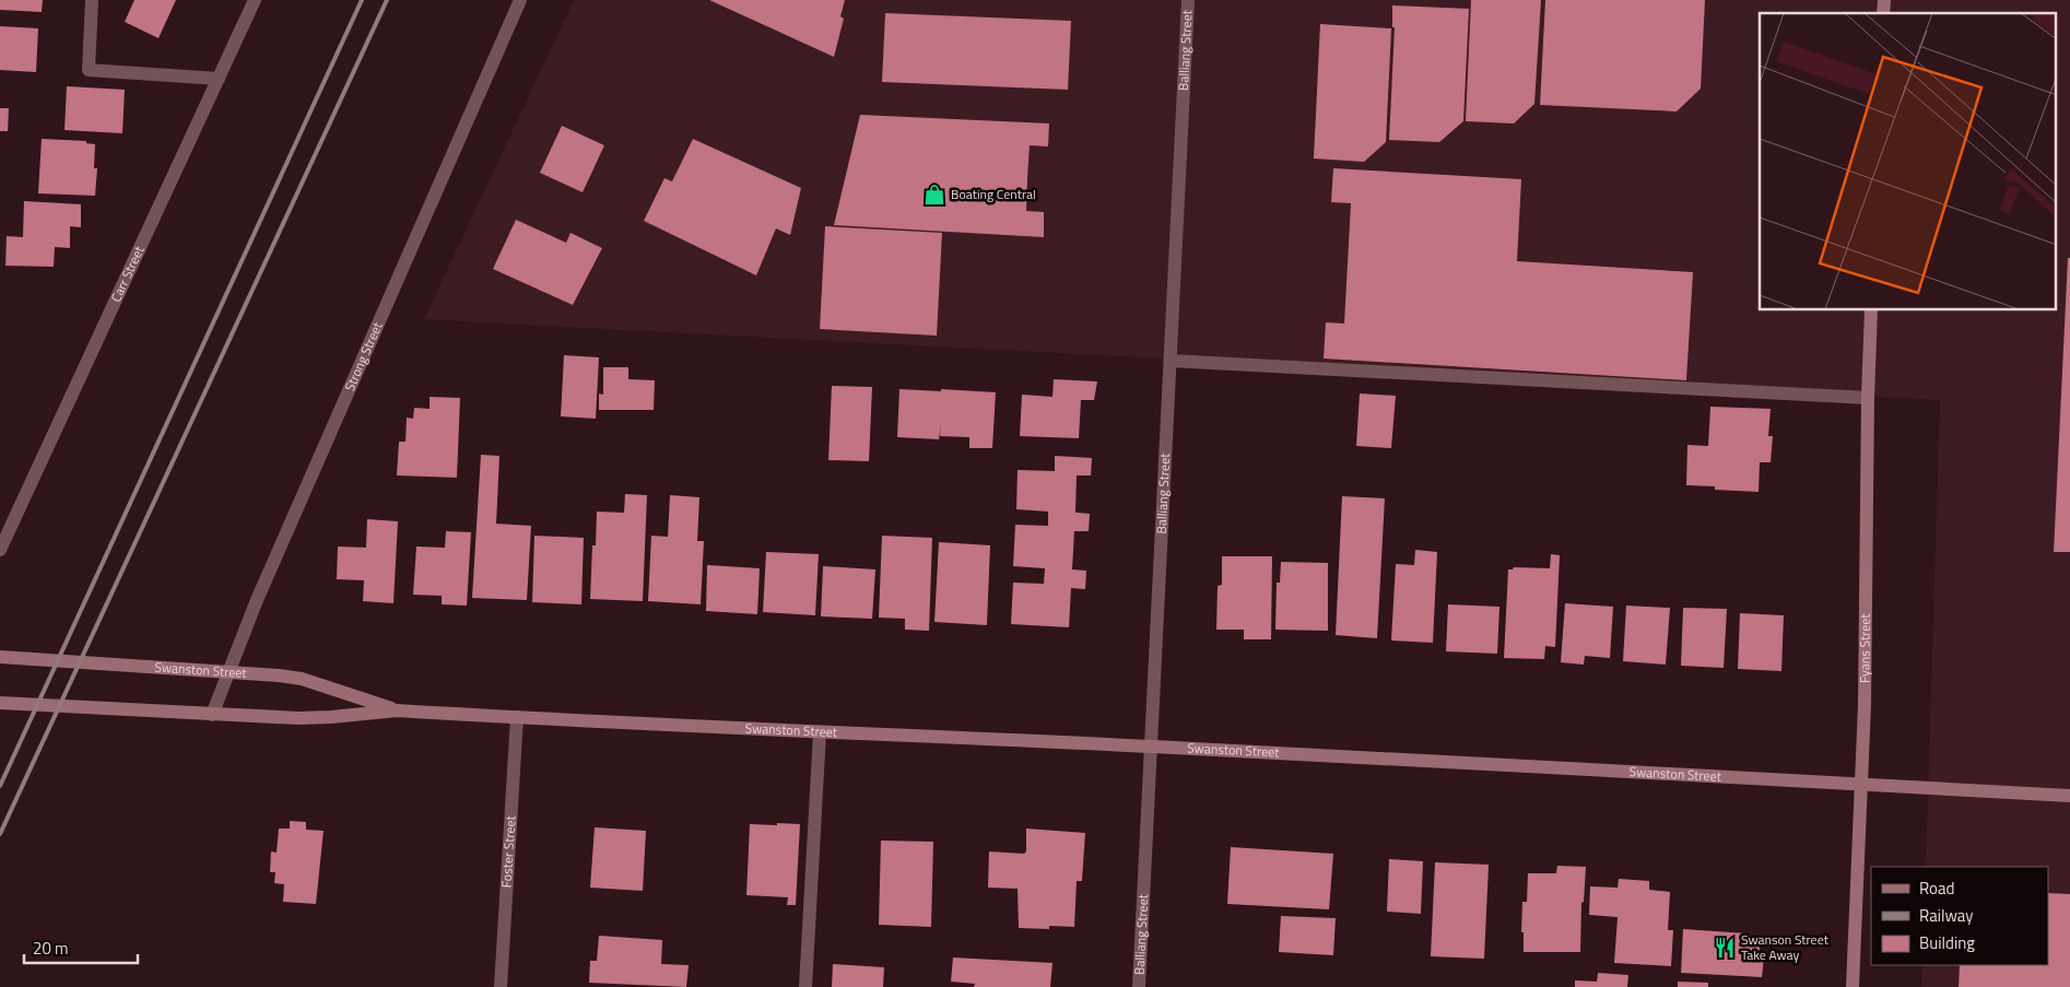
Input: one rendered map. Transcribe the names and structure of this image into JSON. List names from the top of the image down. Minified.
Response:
{"streets":{"street":["Balliang Street","Carr Street","Strong Street","Fyans Street","Swanston Street","Foster Street"]},"crossings":[["Balliang Street","Swanston Street"],["Strong Street","Swanston Street"],["Fyans Street","Swanston Street"],["Swanston Street","Foster Street"]],"places":{"shop":["Boating Central"],"restaurant":["Swanson Street Take Away"]},"legend":["Road","Railway","Building"],"scale_bar":"20 m"}
